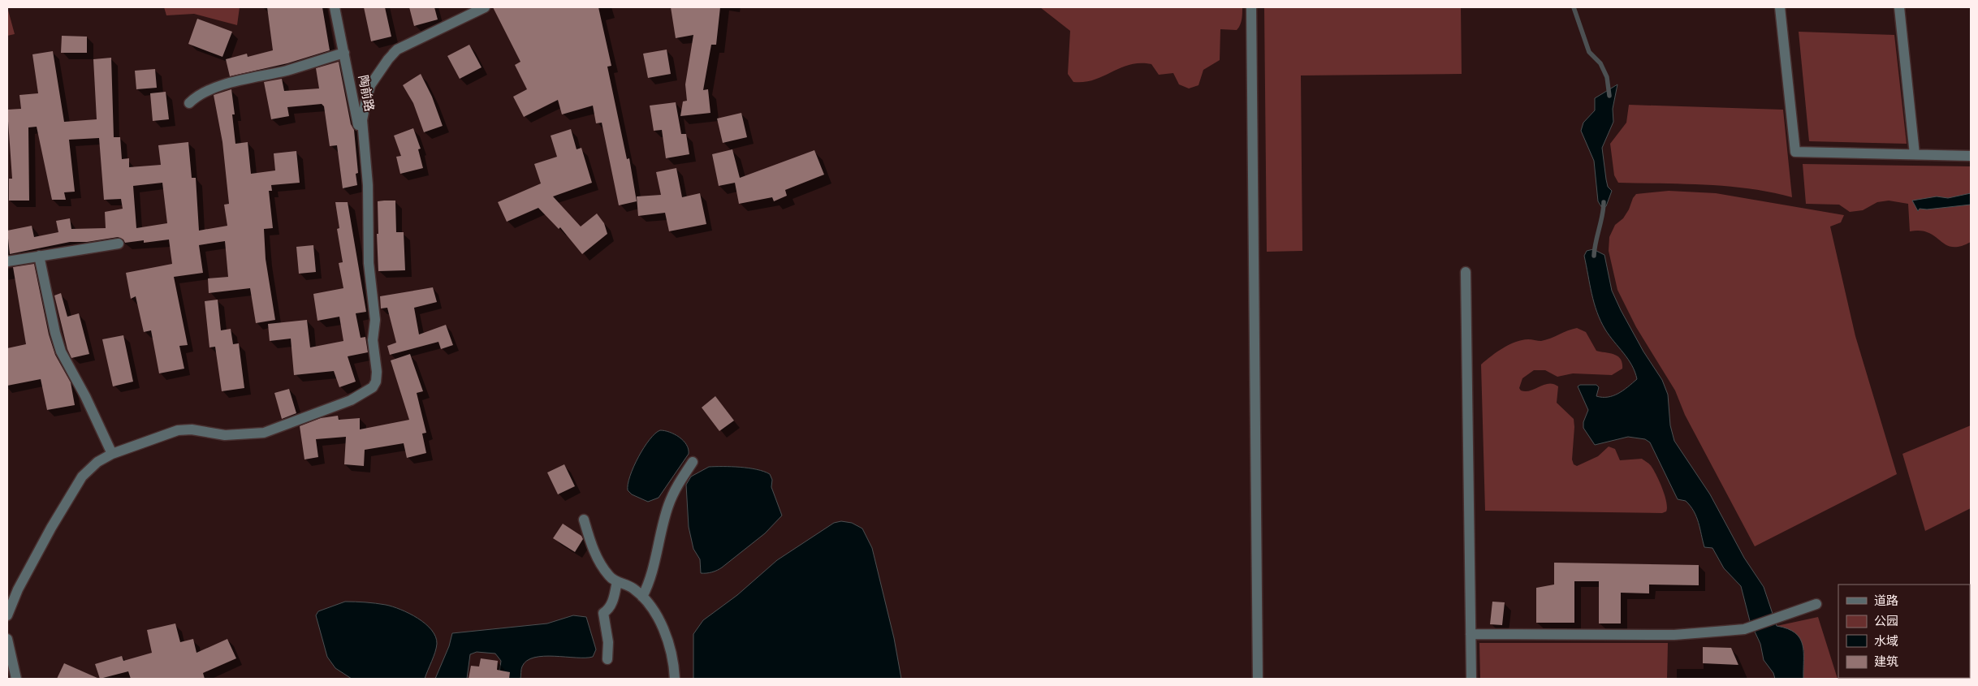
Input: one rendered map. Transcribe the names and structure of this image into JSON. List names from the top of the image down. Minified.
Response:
{"streets":{"street":["陶前路"]},"legend":["道路","公园","水域","建筑"]}
